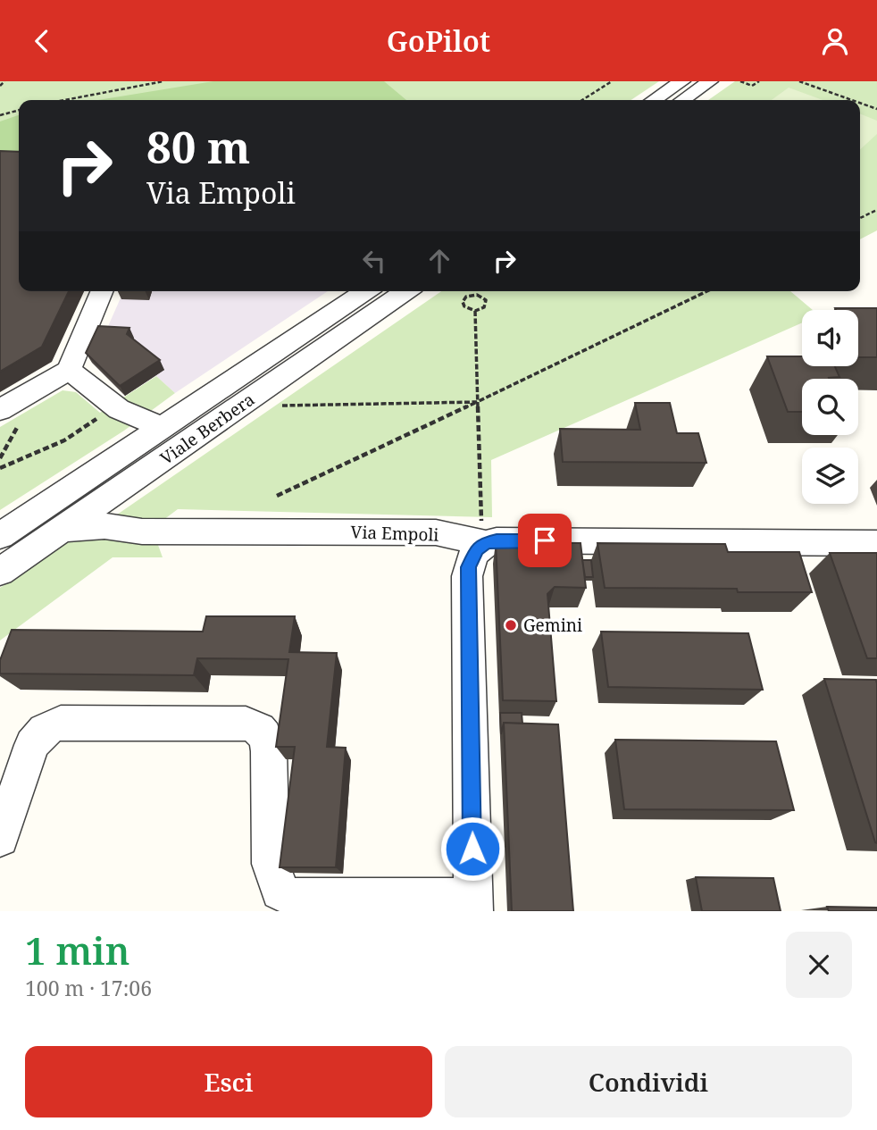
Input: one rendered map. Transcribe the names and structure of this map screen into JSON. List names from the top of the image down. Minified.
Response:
{"streets":{"street":["Viale Berbera","Via Empoli"]},"crossings":[["Viale Berbera","Via Empoli"]],"places":["Gemini"],"page":{"header":"GoPilot","turn":["80 m","Via Empoli"],"heading":["1 min","100 m · 17:06"],"buttons":["Esci","Condividi"]}}
